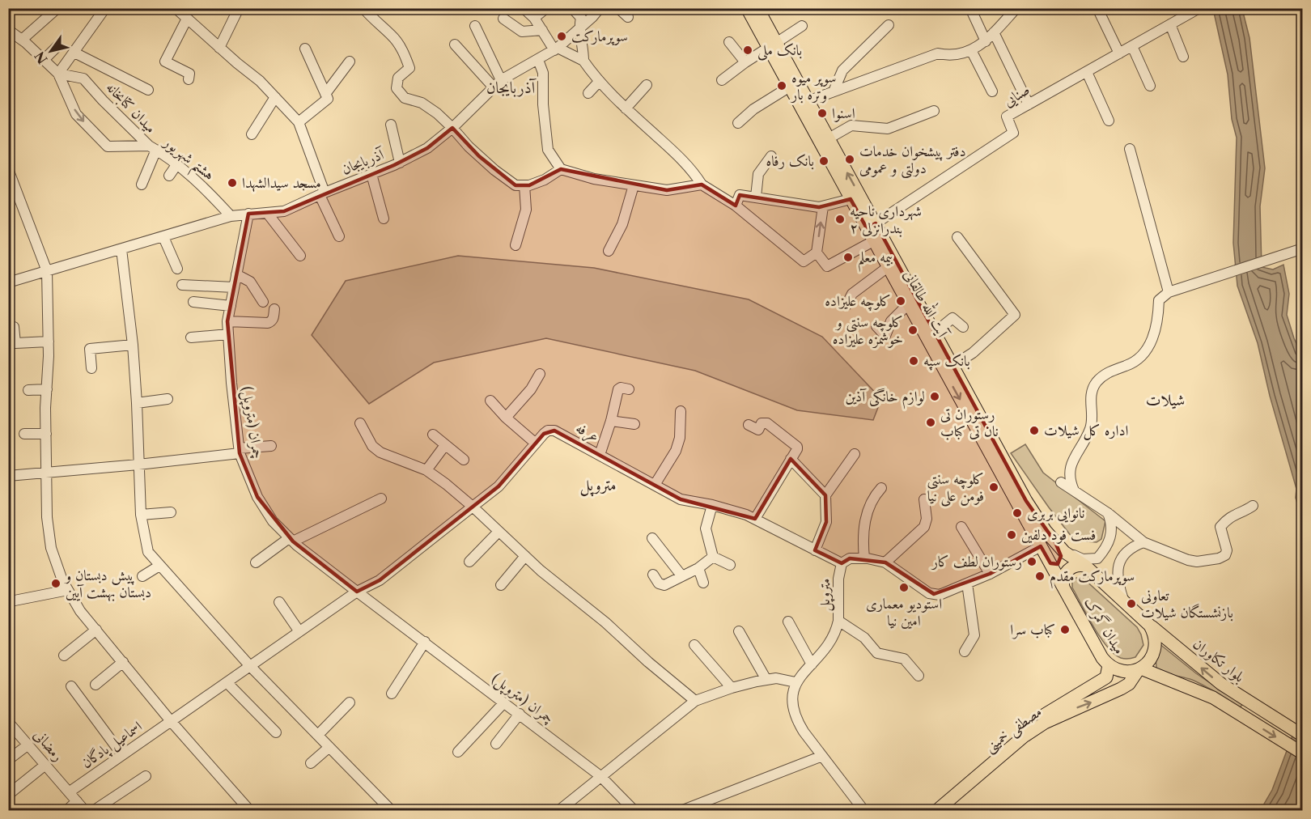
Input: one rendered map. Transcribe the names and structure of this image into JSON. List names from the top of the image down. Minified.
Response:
{"streets":{"main road":["آیت الله طالقانی","میدان گمرک","بلوار تکاوران","مصطفی خمینی"],"street":["صنایی","میدان کتابخانه","هشتم شهریور","آذربایجان","چمران (متروپل)","عرفه","متروپل","اسماعیل پادگان","رمضانی"]},"crossings":[["صنایی","آیت الله طالقانی"],["میدان کتابخانه","هشتم شهریور"],["هشتم شهریور","آذربایجان"],["آذربایجان","چمران (متروپل)"],["آیت الله طالقانی","متروپل"],["آیت الله طالقانی","میدان گمرک"],["چمران (متروپل)","عرفه"],["عرفه","متروپل"],["میدان گمرک","بلوار تکاوران"],["میدان گمرک","مصطفی خمینی"],["اسماعیل پادگان","رمضانی"]],"districts":["آذربایجان","شیلات","متروپل"],"places":["سوپرمارکت","بانک ملی","سوپر میوه وتره بار","اسنوا","دفتر پیشخوان خدمات دولتی و عمومی","بانک رفاه","مسجد سیدالشهدا","شهرداری ناحیه ۲ بندرانزلی","بیمه معلم","کلوچه علیزاده","کلوچه سنتی و خوشمزه علیزاده","بانک سپه","لوازم خانگی آذین","رستوران تی نان تی کباب","اداره کل شیلات","کلوچه سنتی فومن علی نیا","نانوایی بربری","فست فود دلفین","رستوران لطف کار","سوپرمارکت مقدم","پیش دبستان و دبستان بهشت آیین","استودیو معماری امین نیا","تعاونی بازنشستگان شیلات","کباب سرا"],"north":"bottom left"}
